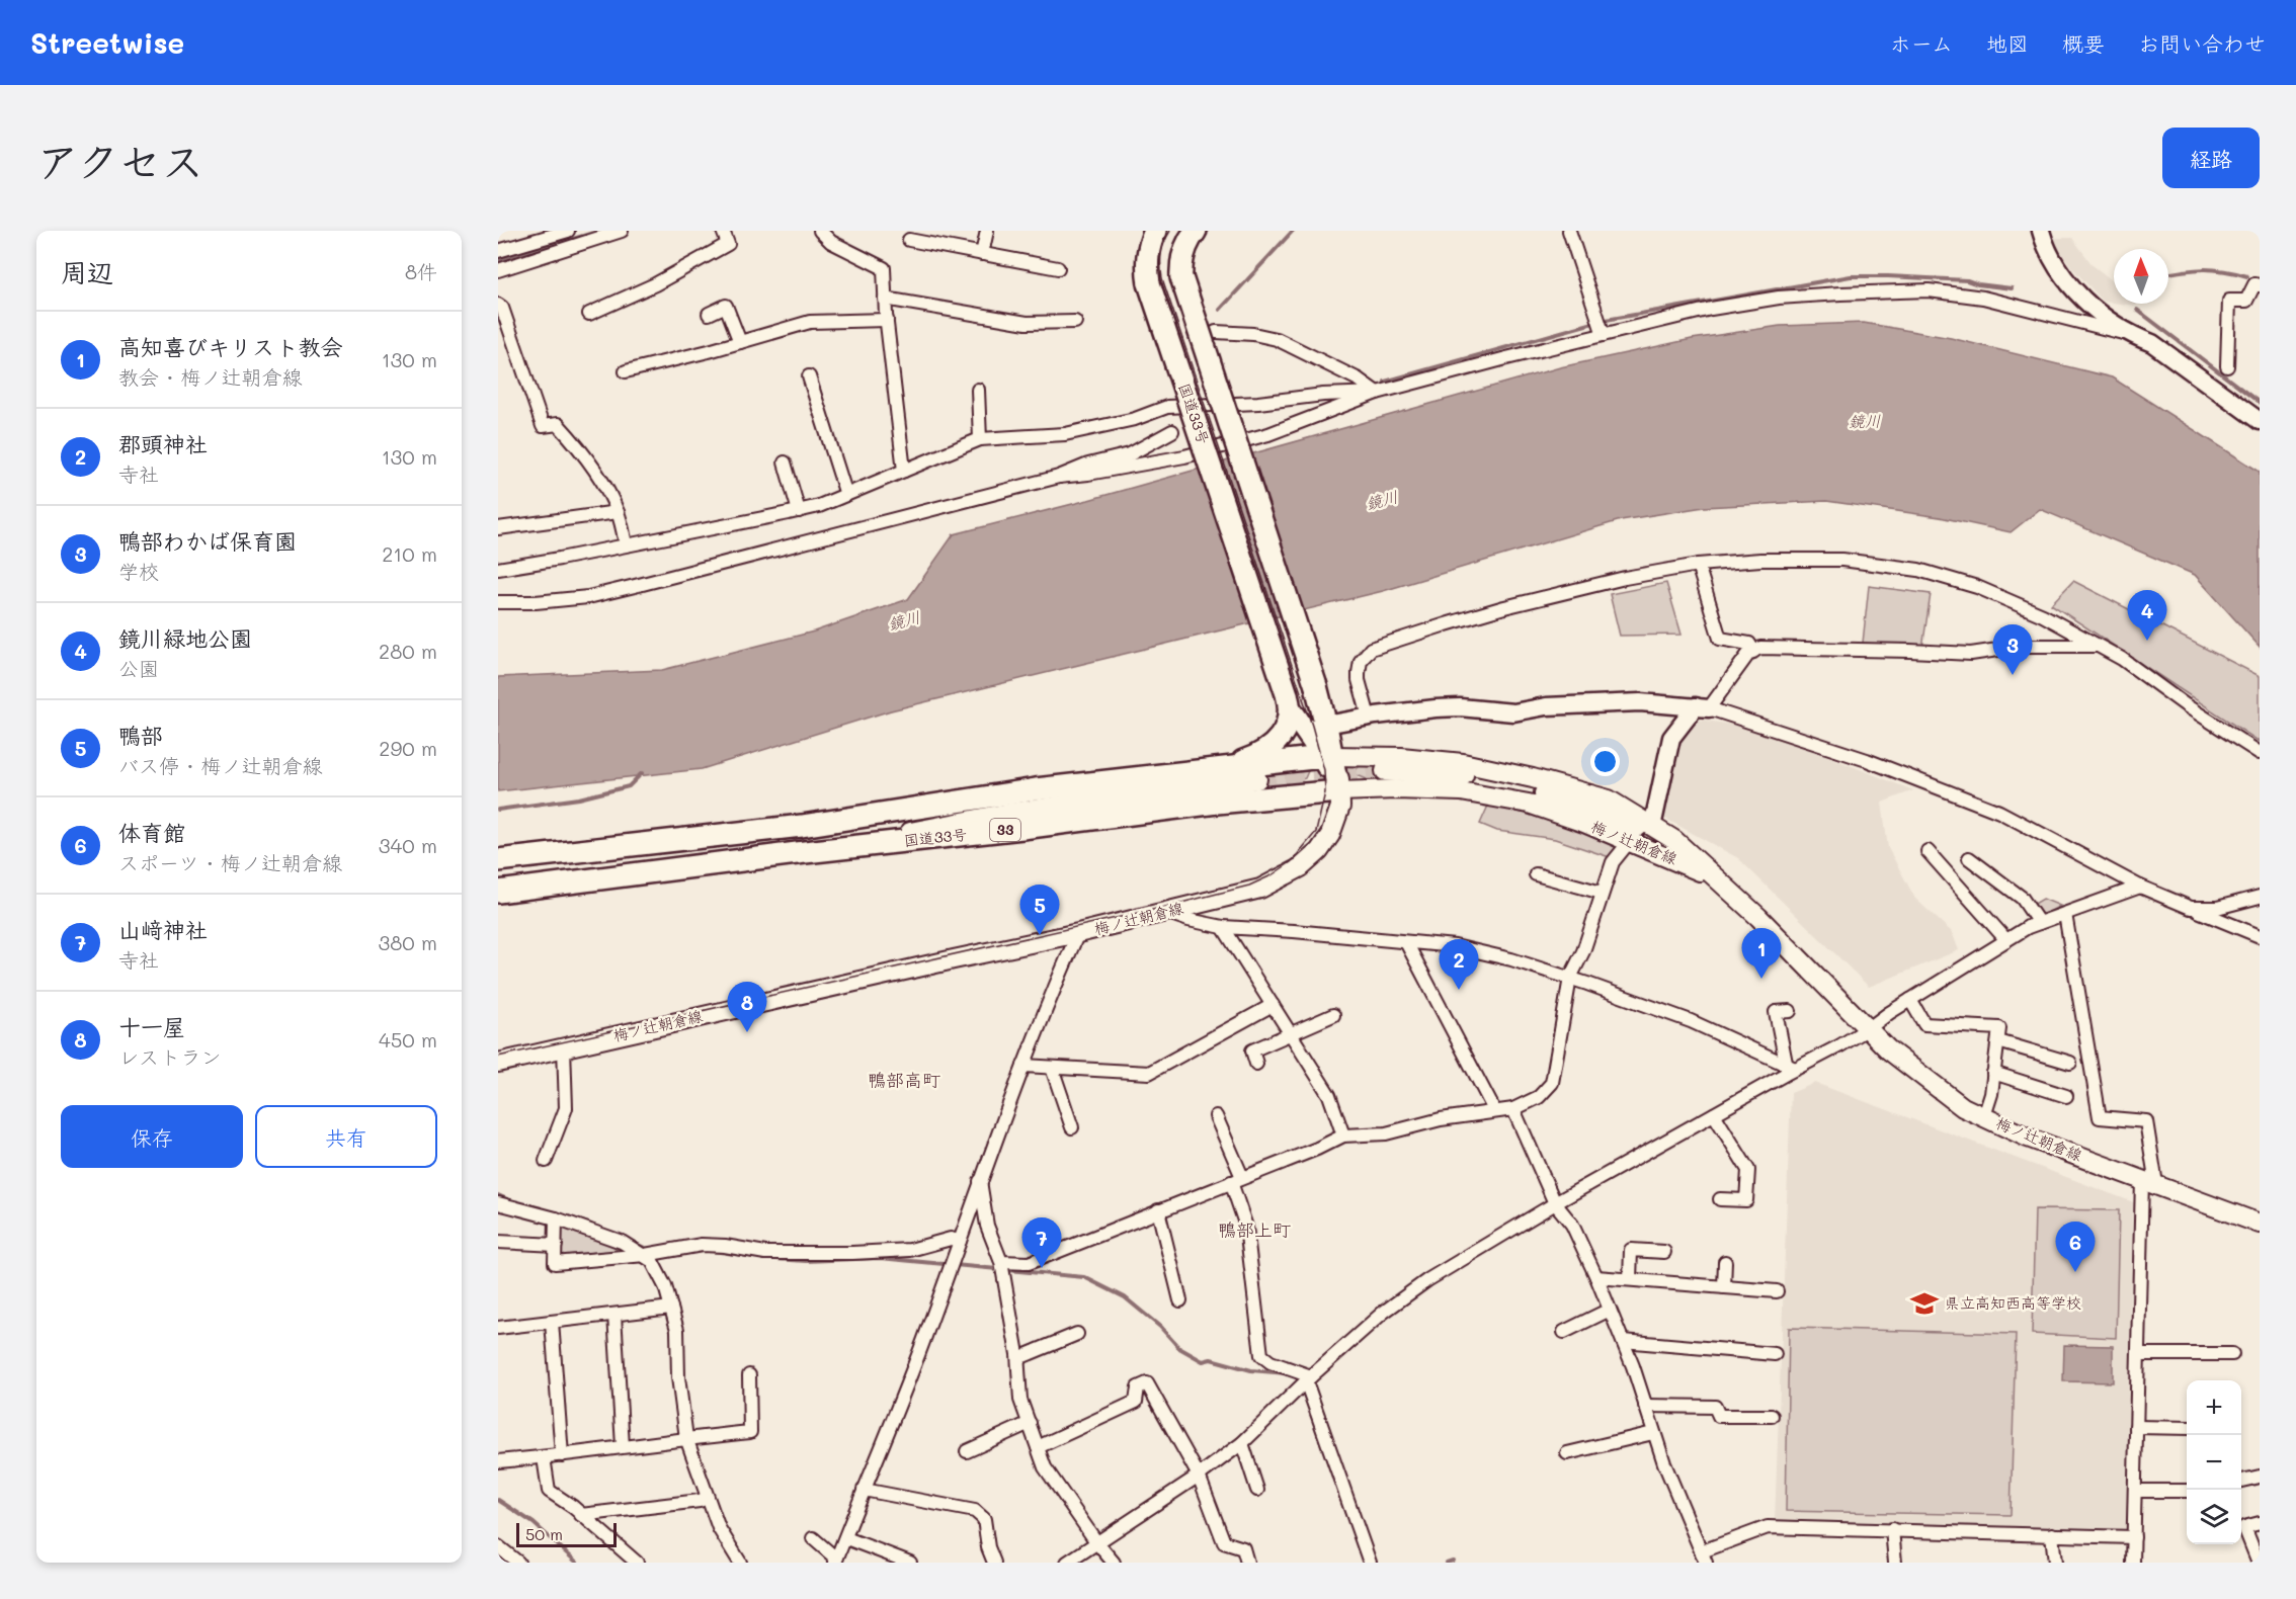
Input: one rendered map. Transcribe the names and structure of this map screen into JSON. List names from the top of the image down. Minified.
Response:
{"streets":{"highway":["国道33号","33"],"main road":["梅ノ辻朝倉線"]},"crossings":[["国道33号","梅ノ辻朝倉線"]],"districts":["鴨部高町","鴨部上町"],"water":["鏡川"],"places":{"school or university":["県立高知西高等学校"]},"scale_bar":"50 m","north":"top","page":{"header":"Streetwise","nav":["ホーム","地図","概要","お問い合わせ"],"title":"アクセス","buttons":["経路",["保存","共有"]],"heading":["周辺","8件"],"list":[{"mark":"1","name":"高知喜びキリスト教会","note":"教会 · 梅ノ辻朝倉線","value":"130 m"},{"mark":"2","name":"郡頭神社","note":"寺社","value":"130 m"},{"mark":"3","name":"鴨部わかば保育園","note":"学校","value":"210 m"},{"mark":"4","name":"鏡川緑地公園","note":"公園","value":"280 m"},{"mark":"5","name":"鴨部","note":"バス停 · 梅ノ辻朝倉線","value":"290 m"},{"mark":"6","name":"体育館","note":"スポーツ · 梅ノ辻朝倉線","value":"340 m"},{"mark":"7","name":"山﨑神社","note":"寺社","value":"380 m"},{"mark":"8","name":"十一屋","note":"レストラン","value":"450 m"}],"pins":["4","3","5","1","2","8","7","6"],"map_buttons":["+","−"],"scale":"50 m"}}
